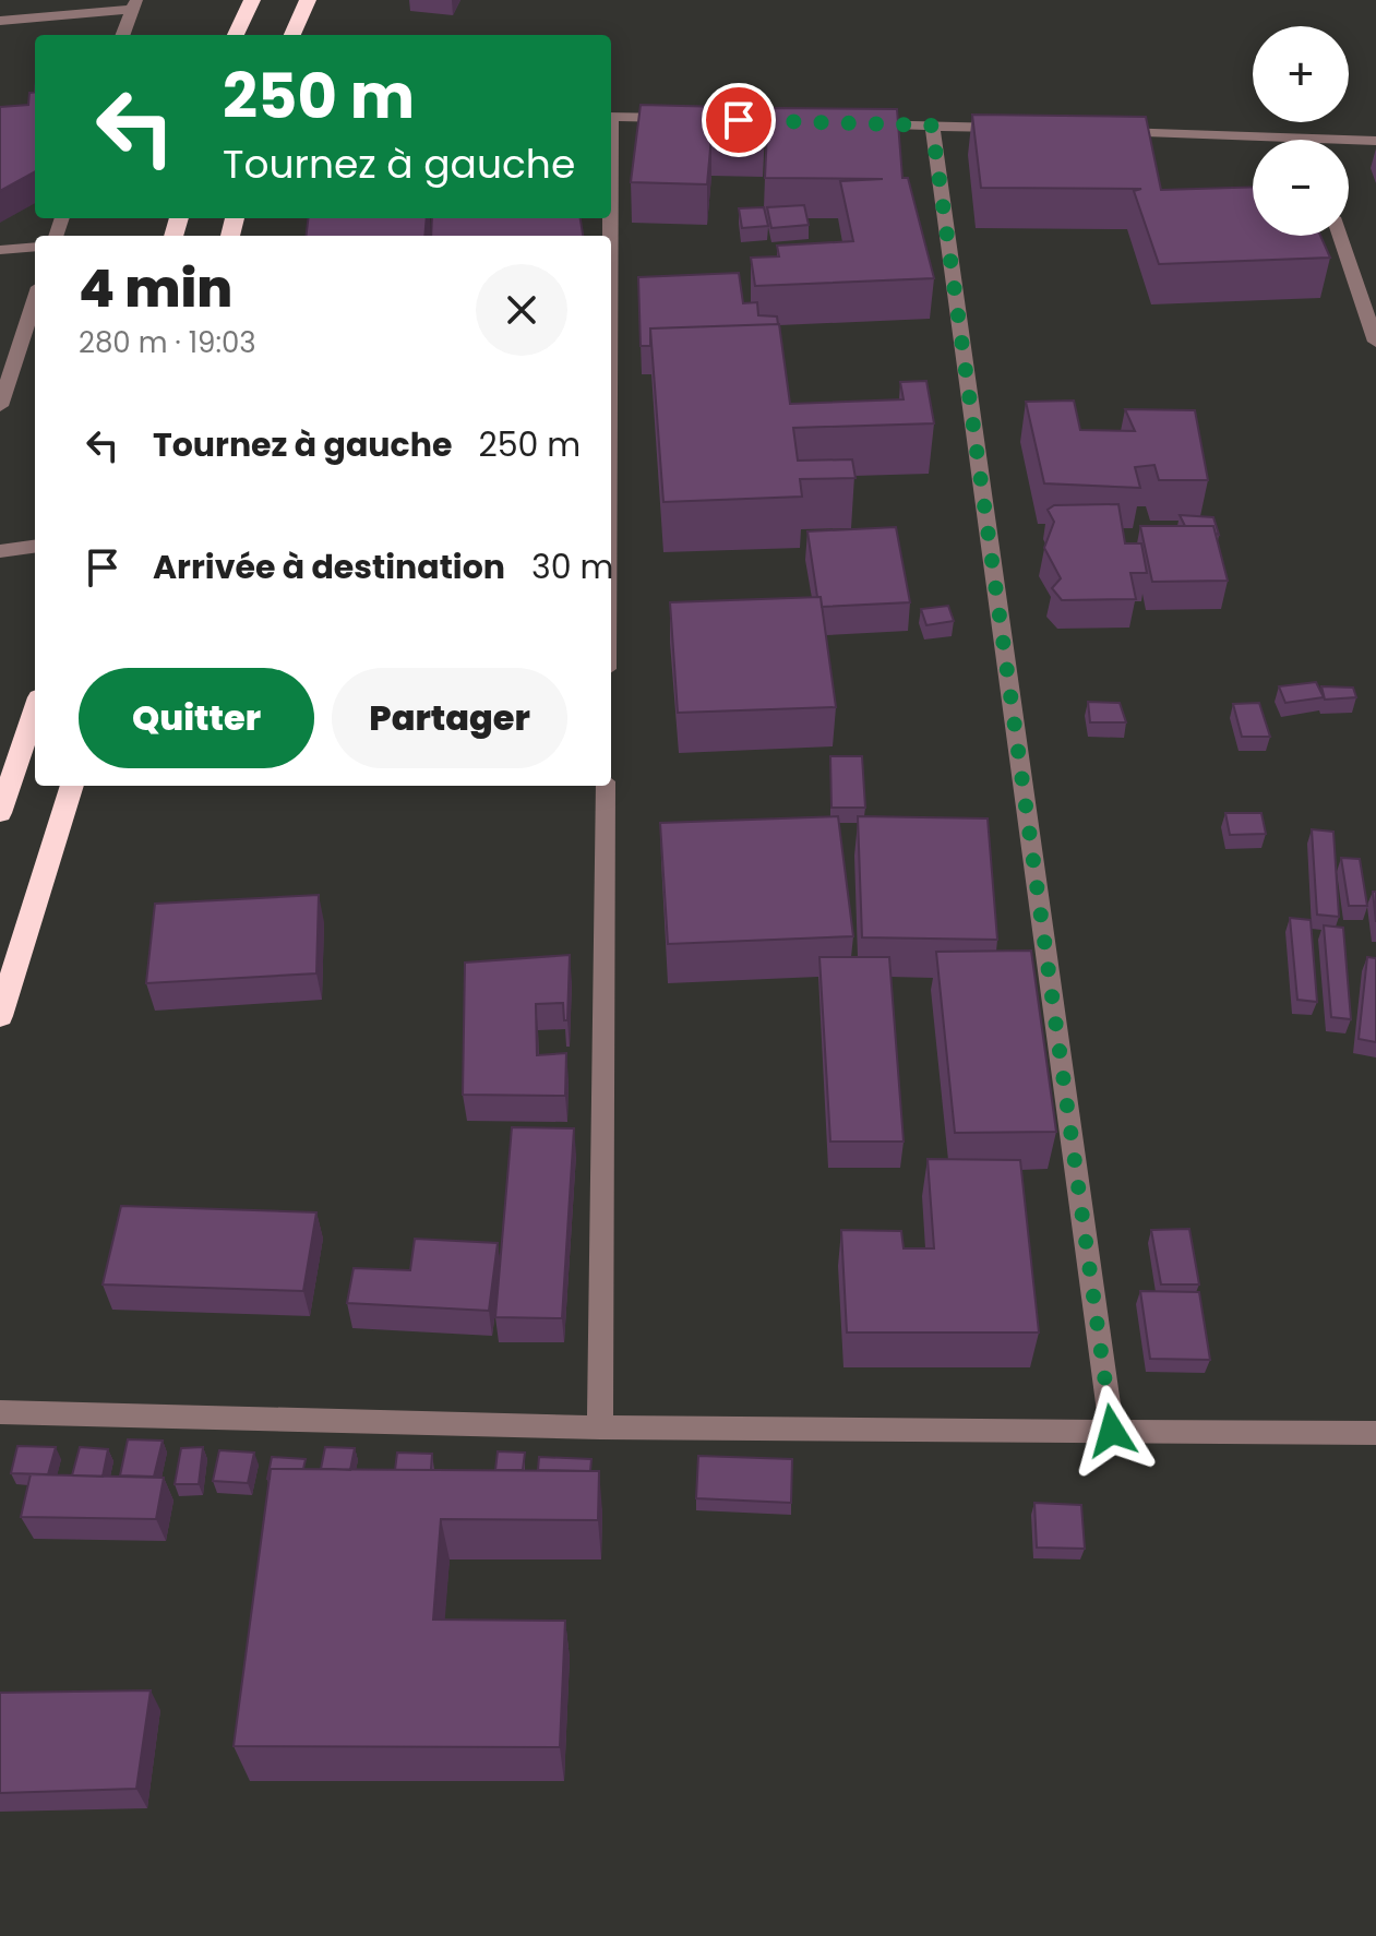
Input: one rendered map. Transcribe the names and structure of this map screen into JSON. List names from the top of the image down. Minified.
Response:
{"page":{"map_buttons":["+","−"],"turn":["250 m","Tournez à gauche"],"heading":["4 min","280 m · 19:03"],"list":[{"name":"Tournez à gauche","value":"250 m"},{"name":"Arrivée à destination","value":"30 m"}],"buttons":["Quitter","Partager"]}}
